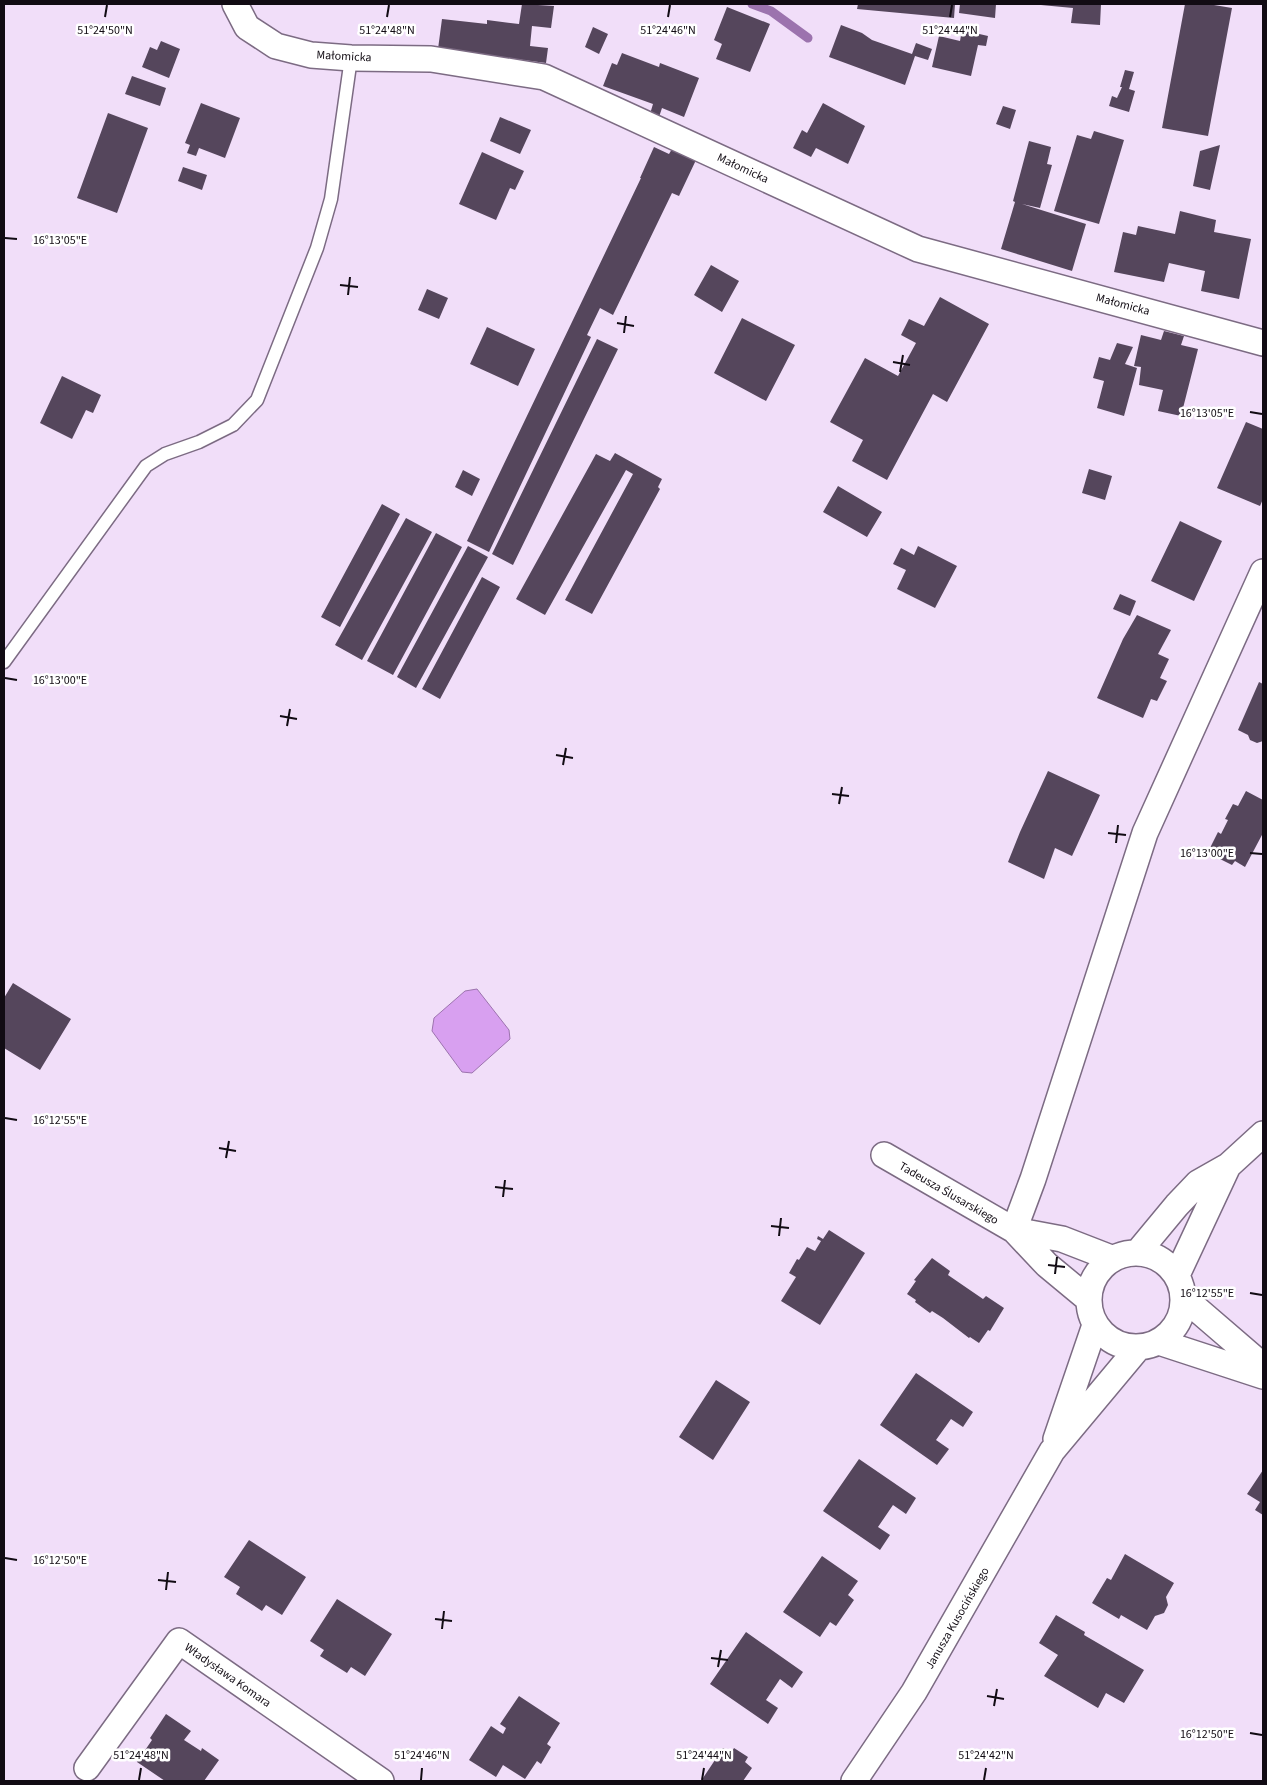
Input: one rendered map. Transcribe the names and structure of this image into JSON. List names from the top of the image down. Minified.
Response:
{"streets":{"street":["Małomicka","Tadeusza Ślusarskiego","Janusza Kusocińskiego","Władysława Komara"]},"coordinates":["51°24'50\"N","51°24'48\"N","51°24'46\"N","51°24'44\"N","16°13'05\"E","16°13'00\"E","16°12'55\"E","16°12'50\"E","51°24'42\"N"]}
